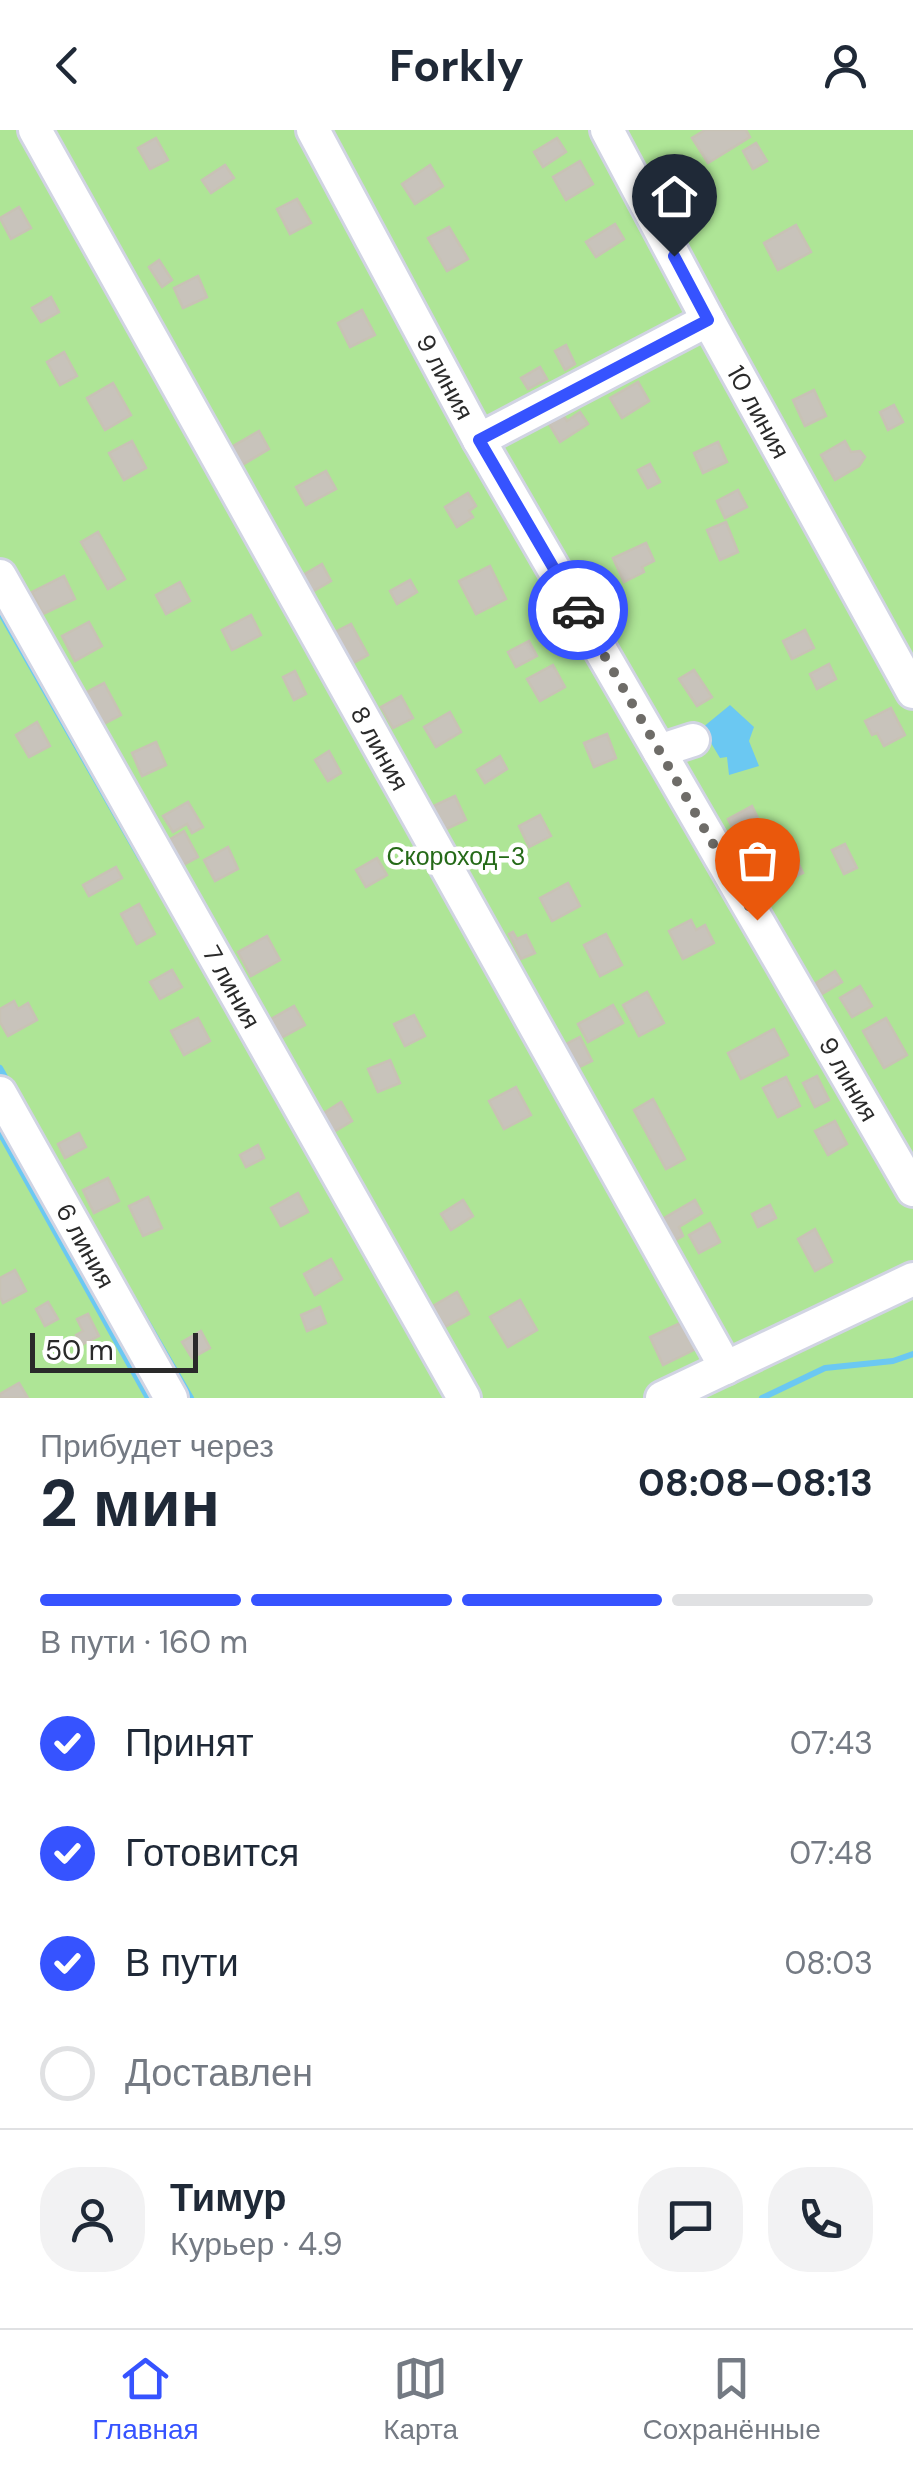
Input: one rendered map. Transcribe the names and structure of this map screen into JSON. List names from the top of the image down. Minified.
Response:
{"streets":{"street":["9 линия","10 линия","8 линия","7 линия","6 линия"]},"parks":["Скороход-3"],"scale_bar":"50 m","page":{"header":"Forkly","scale":"50 m","heading":["2 мин","Прибудет через","08:08–08:13"],"panel":["Тимур","Курьер · 4.9"],"bar":"В пути · 160 m","list":[["Принят","07:43"],["Готовится","07:48"],["В пути","08:03"],"Доставлен"],"tabs":["Главная","Карта","Сохранённые"]}}
